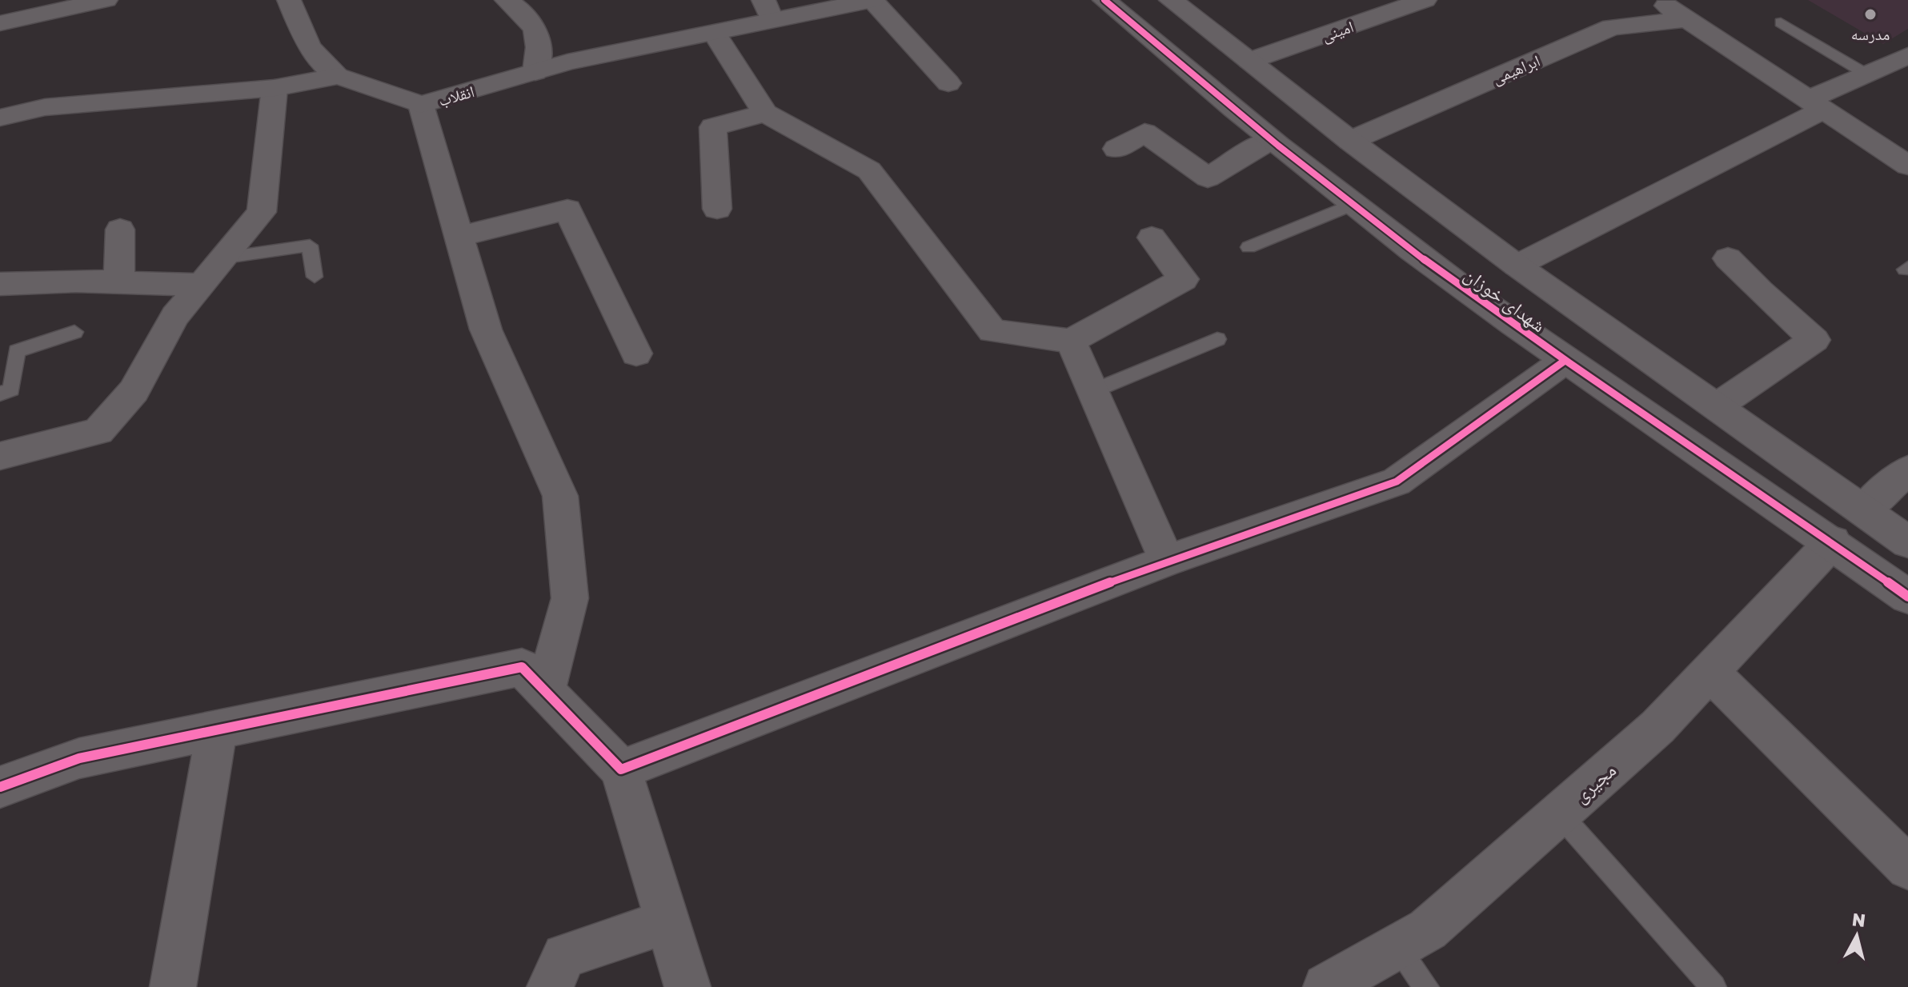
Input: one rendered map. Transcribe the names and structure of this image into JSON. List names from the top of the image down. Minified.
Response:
{"streets":{"street":["امینی","ابراهیمی","انقلاب","شهدای خوزان","مجیری"]},"crossings":[["امینی","شهدای خوزان"],["ابراهیمی","شهدای خوزان"],["شهدای خوزان","مجیری"]],"places":["مدرسه"],"north":"top"}
